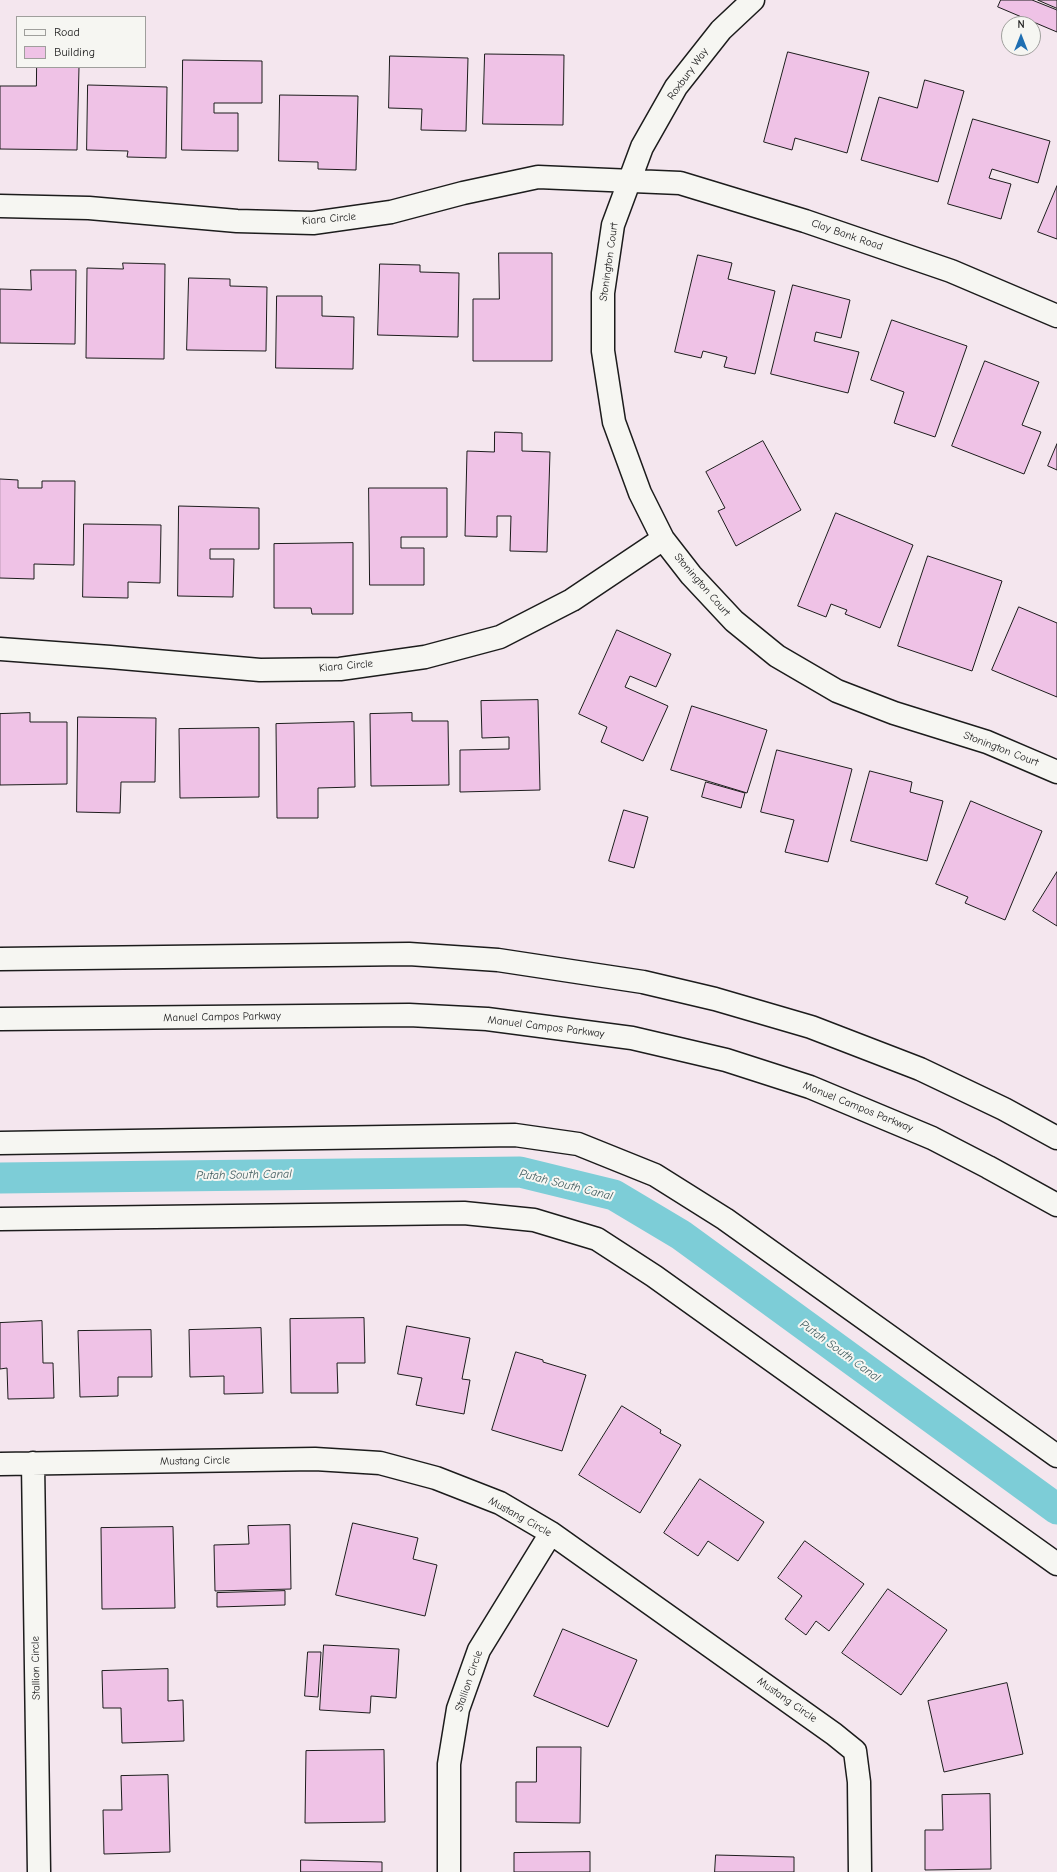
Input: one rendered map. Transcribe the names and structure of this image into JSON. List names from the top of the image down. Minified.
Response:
{"streets":{"street":["Roxbury Way","Kiara Circle","Clay Bank Road","Stonington Court","Manuel Campos Parkway","Mustang Circle","Stallion Circle"]},"crossings":[["Roxbury Way","Kiara Circle"],["Roxbury Way","Clay Bank Road"],["Roxbury Way","Stonington Court"],["Kiara Circle","Clay Bank Road"],["Kiara Circle","Stonington Court"],["Clay Bank Road","Stonington Court"],["Mustang Circle","Stallion Circle"]],"water":["Putah South Canal"],"legend":["Road","Building"],"north":"top"}
